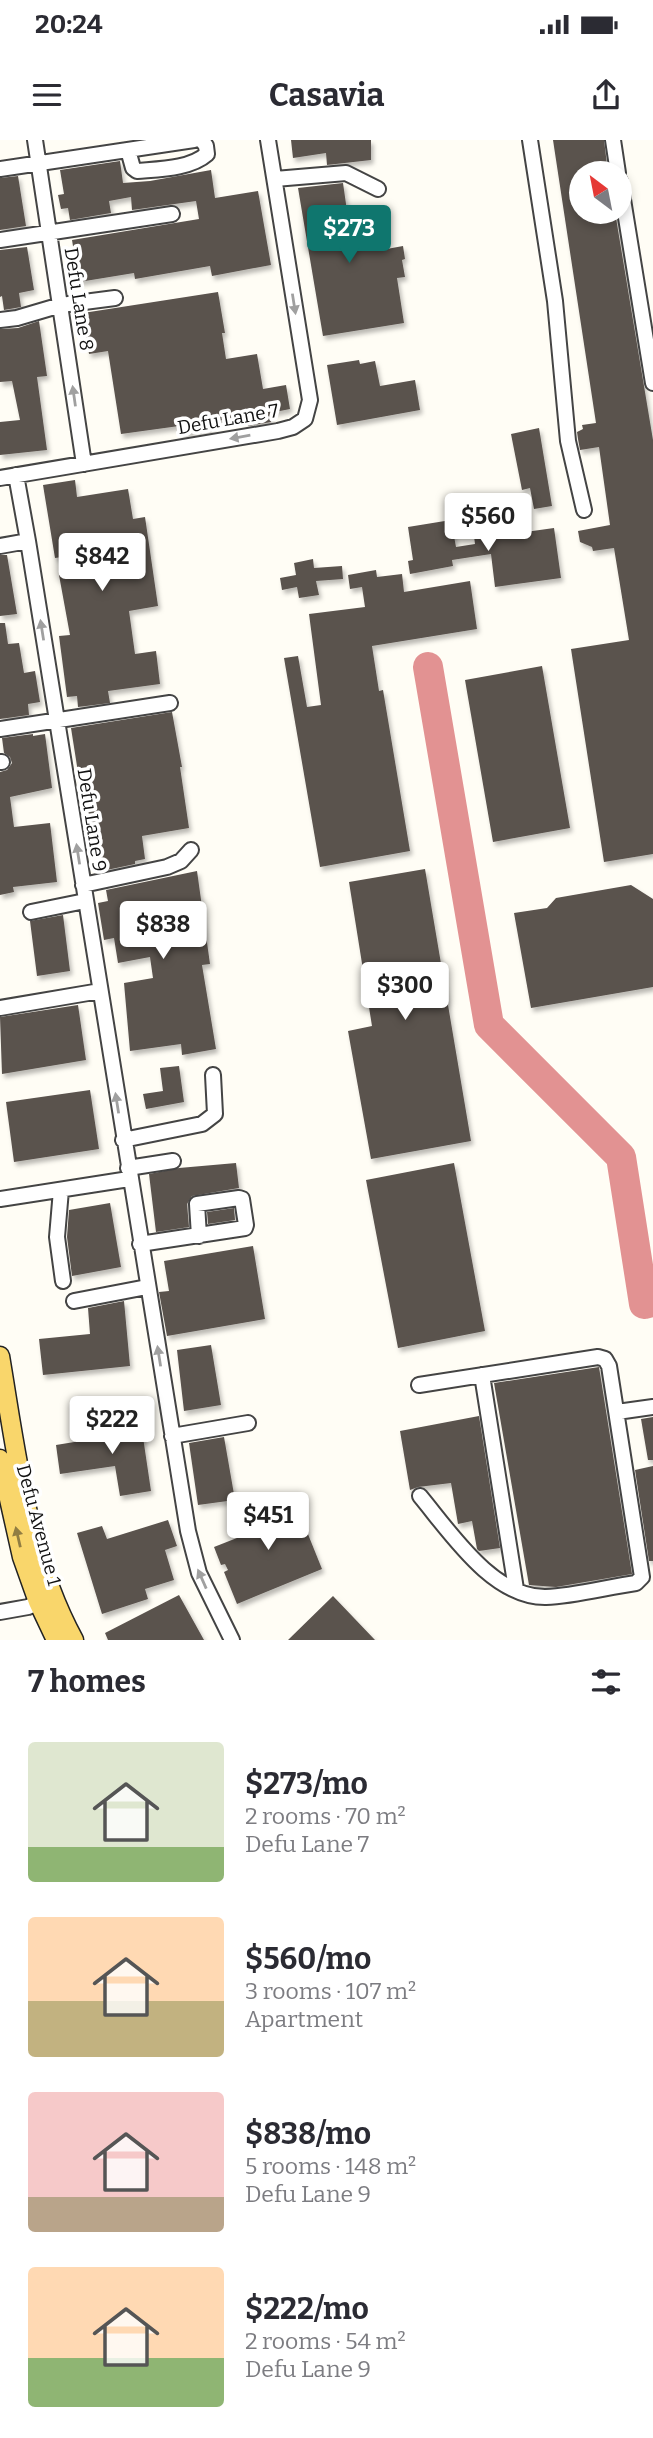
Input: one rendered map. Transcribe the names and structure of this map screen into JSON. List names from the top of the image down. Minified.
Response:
{"streets":{"main road":["Defu Avenue 1"],"street":["Defu Lane 8","Defu Lane 7","Defu Lane 9"]},"crossings":[["Defu Lane 8","Defu Lane 7"],["Defu Lane 7","Defu Lane 9"]],"one_way":["Defu Lane 8","Defu Lane 9"],"north":"top left","page":{"status":"20:24","header":"Casavia","price":["$273","$560","$842","$838","$300","$222","$451"],"heading":"7 homes","list":[{"name":"$273/mo","note":"2 rooms · 70 m² · Defu Lane 7"},{"name":"$560/mo","note":"3 rooms · 107 m² · Apartment"},{"name":"$838/mo","note":"5 rooms · 148 m² · Defu Lane 9"},{"name":"$222/mo","note":"2 rooms · 54 m² · Defu Lane 9"}]}}
